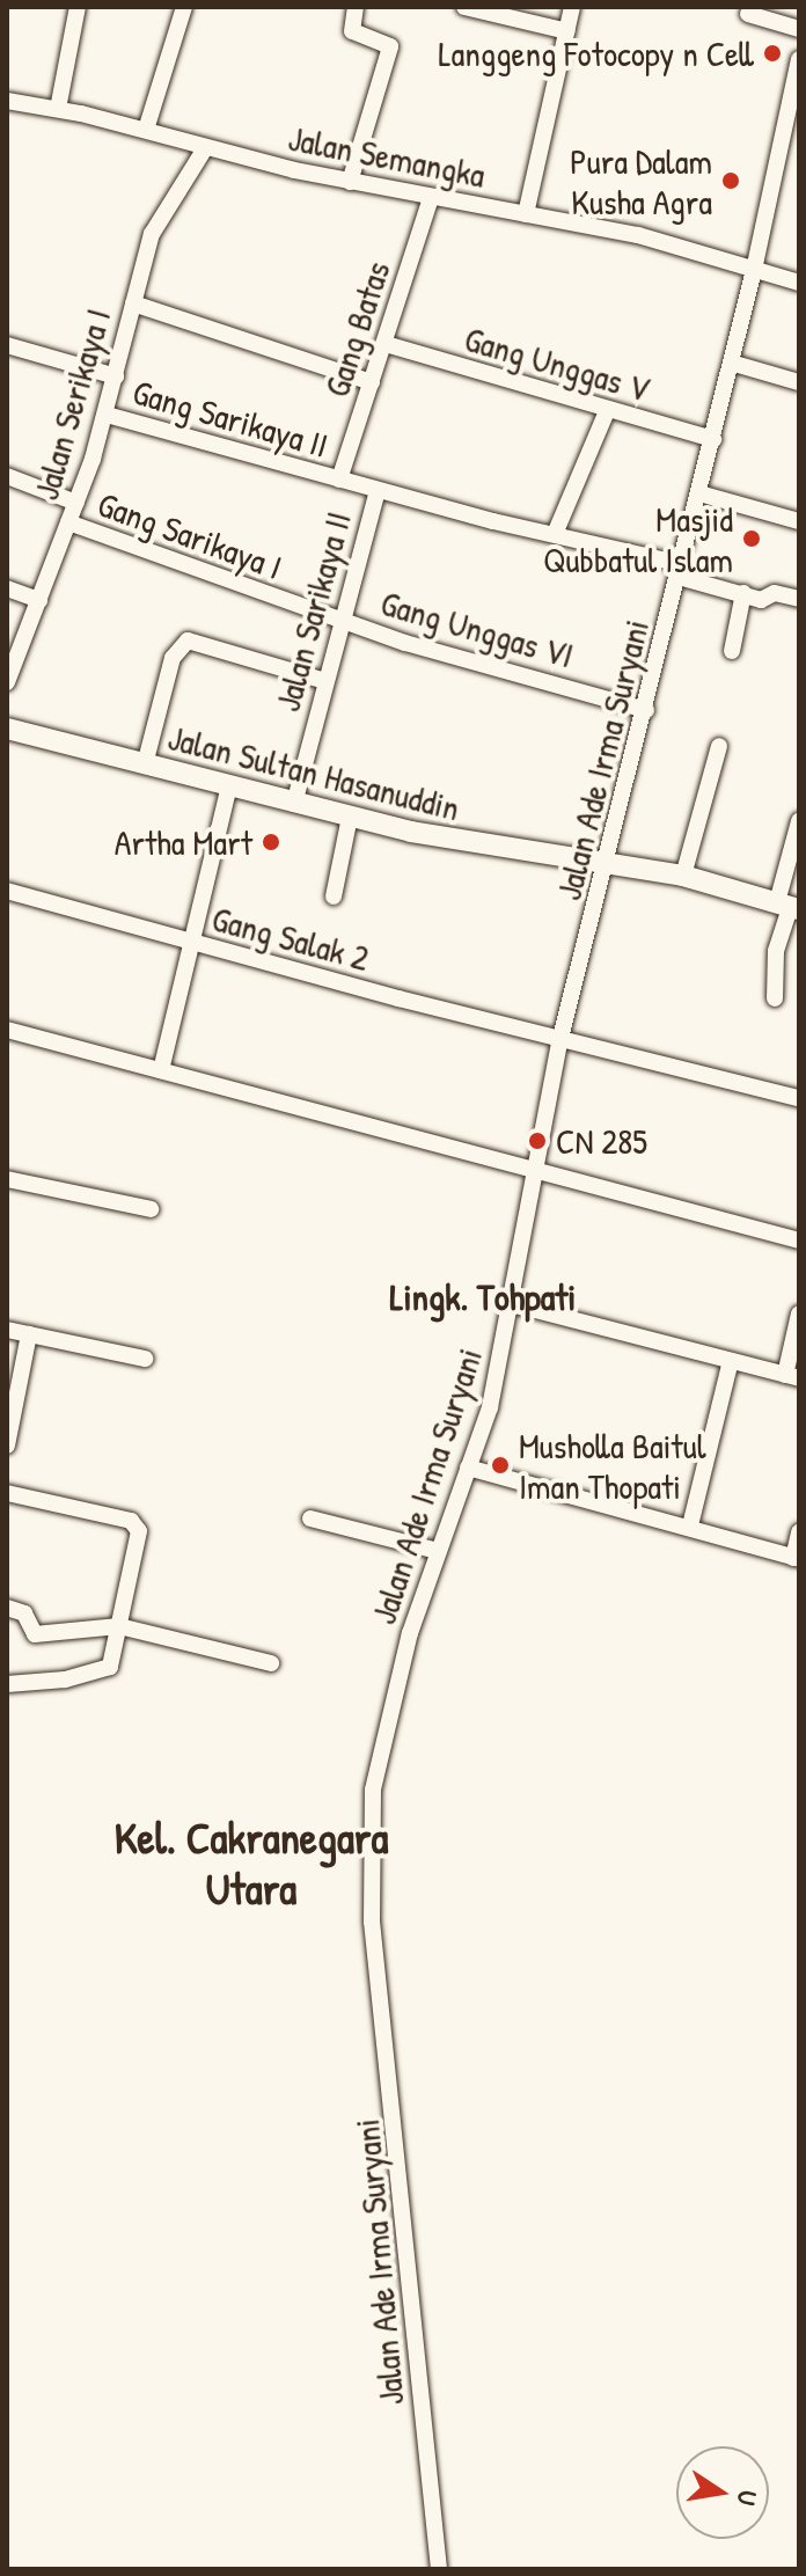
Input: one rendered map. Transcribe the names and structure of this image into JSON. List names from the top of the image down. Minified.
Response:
{"streets":{"main road":["Jalan Sultan Hasanuddin"],"street":["Jalan Semangka","Gang Batas","Gang Unggas V","Jalan Serikaya I","Gang Sarikaya II","Gang Sarikaya I","Jalan Sarikaya II","Gang Unggas VI","Jalan Ade Irma Suryani","Gang Salak 2"]},"crossings":[["Jalan Semangka","Gang Batas"],["Jalan Semangka","Jalan Serikaya I"],["Jalan Semangka","Jalan Ade Irma Suryani"],["Gang Batas","Gang Unggas V"],["Gang Batas","Gang Sarikaya II"],["Gang Unggas V","Jalan Ade Irma Suryani"],["Jalan Serikaya I","Gang Sarikaya II"],["Jalan Serikaya I","Gang Sarikaya I"],["Gang Sarikaya II","Jalan Sarikaya II"],["Gang Sarikaya II","Jalan Ade Irma Suryani"],["Gang Sarikaya I","Jalan Sarikaya II"],["Gang Sarikaya I","Gang Unggas VI"],["Jalan Sarikaya II","Gang Unggas VI"],["Jalan Sarikaya II","Jalan Sultan Hasanuddin"],["Gang Unggas VI","Jalan Ade Irma Suryani"],["Jalan Ade Irma Suryani","Jalan Sultan Hasanuddin"],["Jalan Ade Irma Suryani","Gang Salak 2"]],"districts":["Lingk. Tohpati","Kel. Cakranegara Utara"],"places":["Langgeng Fotocopy n Cell","Pura Dalam Kusha Agra","Masjid Qubbatul Islam","Artha Mart","CN 285","Musholla Baitul Iman Thopati"],"north":"right"}
